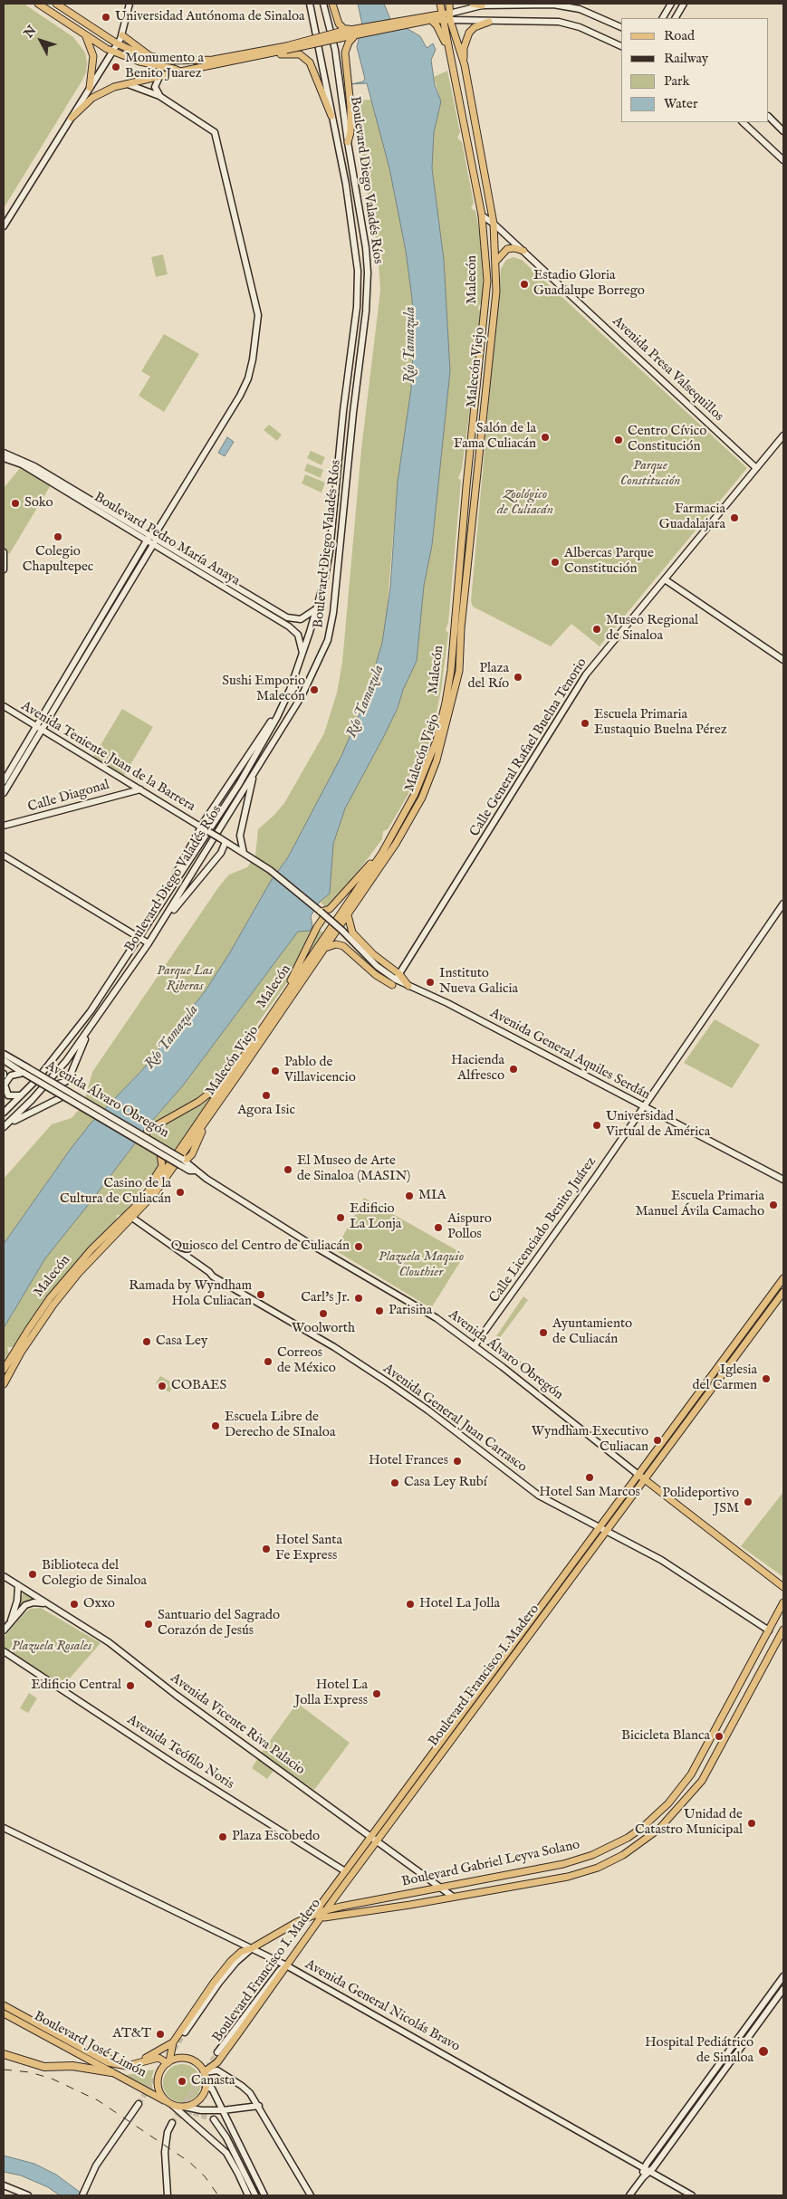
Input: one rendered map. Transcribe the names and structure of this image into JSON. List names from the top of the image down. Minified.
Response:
{"streets":{"main road":["Boulevard Diego Valadés Ríos","Malecón","Malecón Viejo","Avenida Presa Valsequillos","Boulevard Pedro María Anaya","Calle General Rafael Buelna Tenorio","Avenida Teniente Juan de la Barrera","Calle Diagonal","Avenida General Aquiles Serdán","Avenida Álvaro Obregón","Calle Licenciado Benito Juárez","Avenida General Juan Carrasco","Boulevard Francisco I. Madero","Avenida Vicente Riva Palacio","Avenida Teófilo Noris","Boulevard Gabriel Leyva Solano","Avenida General Nicolás Bravo","Boulevard José Limón"]},"crossings":[["Boulevard Diego Valadés Ríos","Boulevard Pedro María Anaya"],["Malecón","Malecón Viejo"],["Malecón","Avenida Presa Valsequillos"],["Malecón Viejo","Avenida Presa Valsequillos"],["Malecón Viejo","Avenida General Juan Carrasco"],["Avenida Presa Valsequillos","Calle General Rafael Buelna Tenorio"],["Avenida Teniente Juan de la Barrera","Calle Diagonal"],["Avenida General Aquiles Serdán","Calle Licenciado Benito Juárez"],["Avenida Álvaro Obregón","Calle Licenciado Benito Juárez"],["Avenida Álvaro Obregón","Boulevard Francisco I. Madero"],["Avenida General Juan Carrasco","Boulevard Francisco I. Madero"],["Avenida General Juan Carrasco","Boulevard Gabriel Leyva Solano"],["Boulevard Francisco I. Madero","Avenida Vicente Riva Palacio"],["Boulevard Francisco I. Madero","Avenida Teófilo Noris"],["Boulevard Francisco I. Madero","Boulevard Gabriel Leyva Solano"],["Boulevard Francisco I. Madero","Avenida General Nicolás Bravo"],["Boulevard Francisco I. Madero","Boulevard José Limón"],["Avenida Vicente Riva Palacio","Boulevard Gabriel Leyva Solano"],["Boulevard Gabriel Leyva Solano","Avenida General Nicolás Bravo"],["Boulevard Gabriel Leyva Solano","Boulevard José Limón"]],"water":["Río Tamazula"],"parks":["Parque Constitución","Zoológico de Culiacán","Parque Las Riberas","Plazuela Maquio Clouthier","Plazuela Rosales"],"places":["Universidad Autónoma de Sinaloa","Monumento a Benito Juarez","Estadio Gloria Guadalupe Borrego","Salón de la Fama Culiacán","Centro Cívico Constitución","Soko","Farmacia Guadalajara","Colegio Chapultepec","Albercas Parque Constitución","Museo Regional de Sinaloa","Plaza del Río","Sushi Emporio Malecón","Escuela Primaria Eustaquio Buelna Pérez","Instituto Nueva Galicia","Hacienda Alfresco","Pablo de Villavicencio","Agora Isic","Universidad Virtual de América","El Museo de Arte de Sinaloa (MASIN)","Casino de la Cultura de Culiacán","MIA","Escuela Primaria Manuel Ávila Camacho","Edificio La Lonja","Aispuro Pollos","Quiosco del Centro de Culiacán","Ramada by Wyndham Hola Culiacan","Carl's Jr.","Parisina","Woolworth","Ayuntamiento de Culiacán","Casa Ley","Correos de México","Iglesia del Carmen","COBAES","Escuela Libre de Derecho de SInaloa","Wyndham Executivo Culiacan","Hotel Frances","Hotel San Marcos","Casa Ley Rubí","Polideportivo JSM","Hotel Santa Fe Express","Biblioteca del Colegio de Sinaloa","Oxxo","Hotel La Jolla","Santuario del Sagrado Corazón de Jesús","Edificio Central","Hotel La Jolla Express","Bicicleta Blanca","Unidad de Catastro Municipal","Plaza Escobedo","AT&T","Hospital Pediátrico de Sinaloa","Canasta"],"legend":["Road","Railway","Park","Water"],"north":"top left"}
